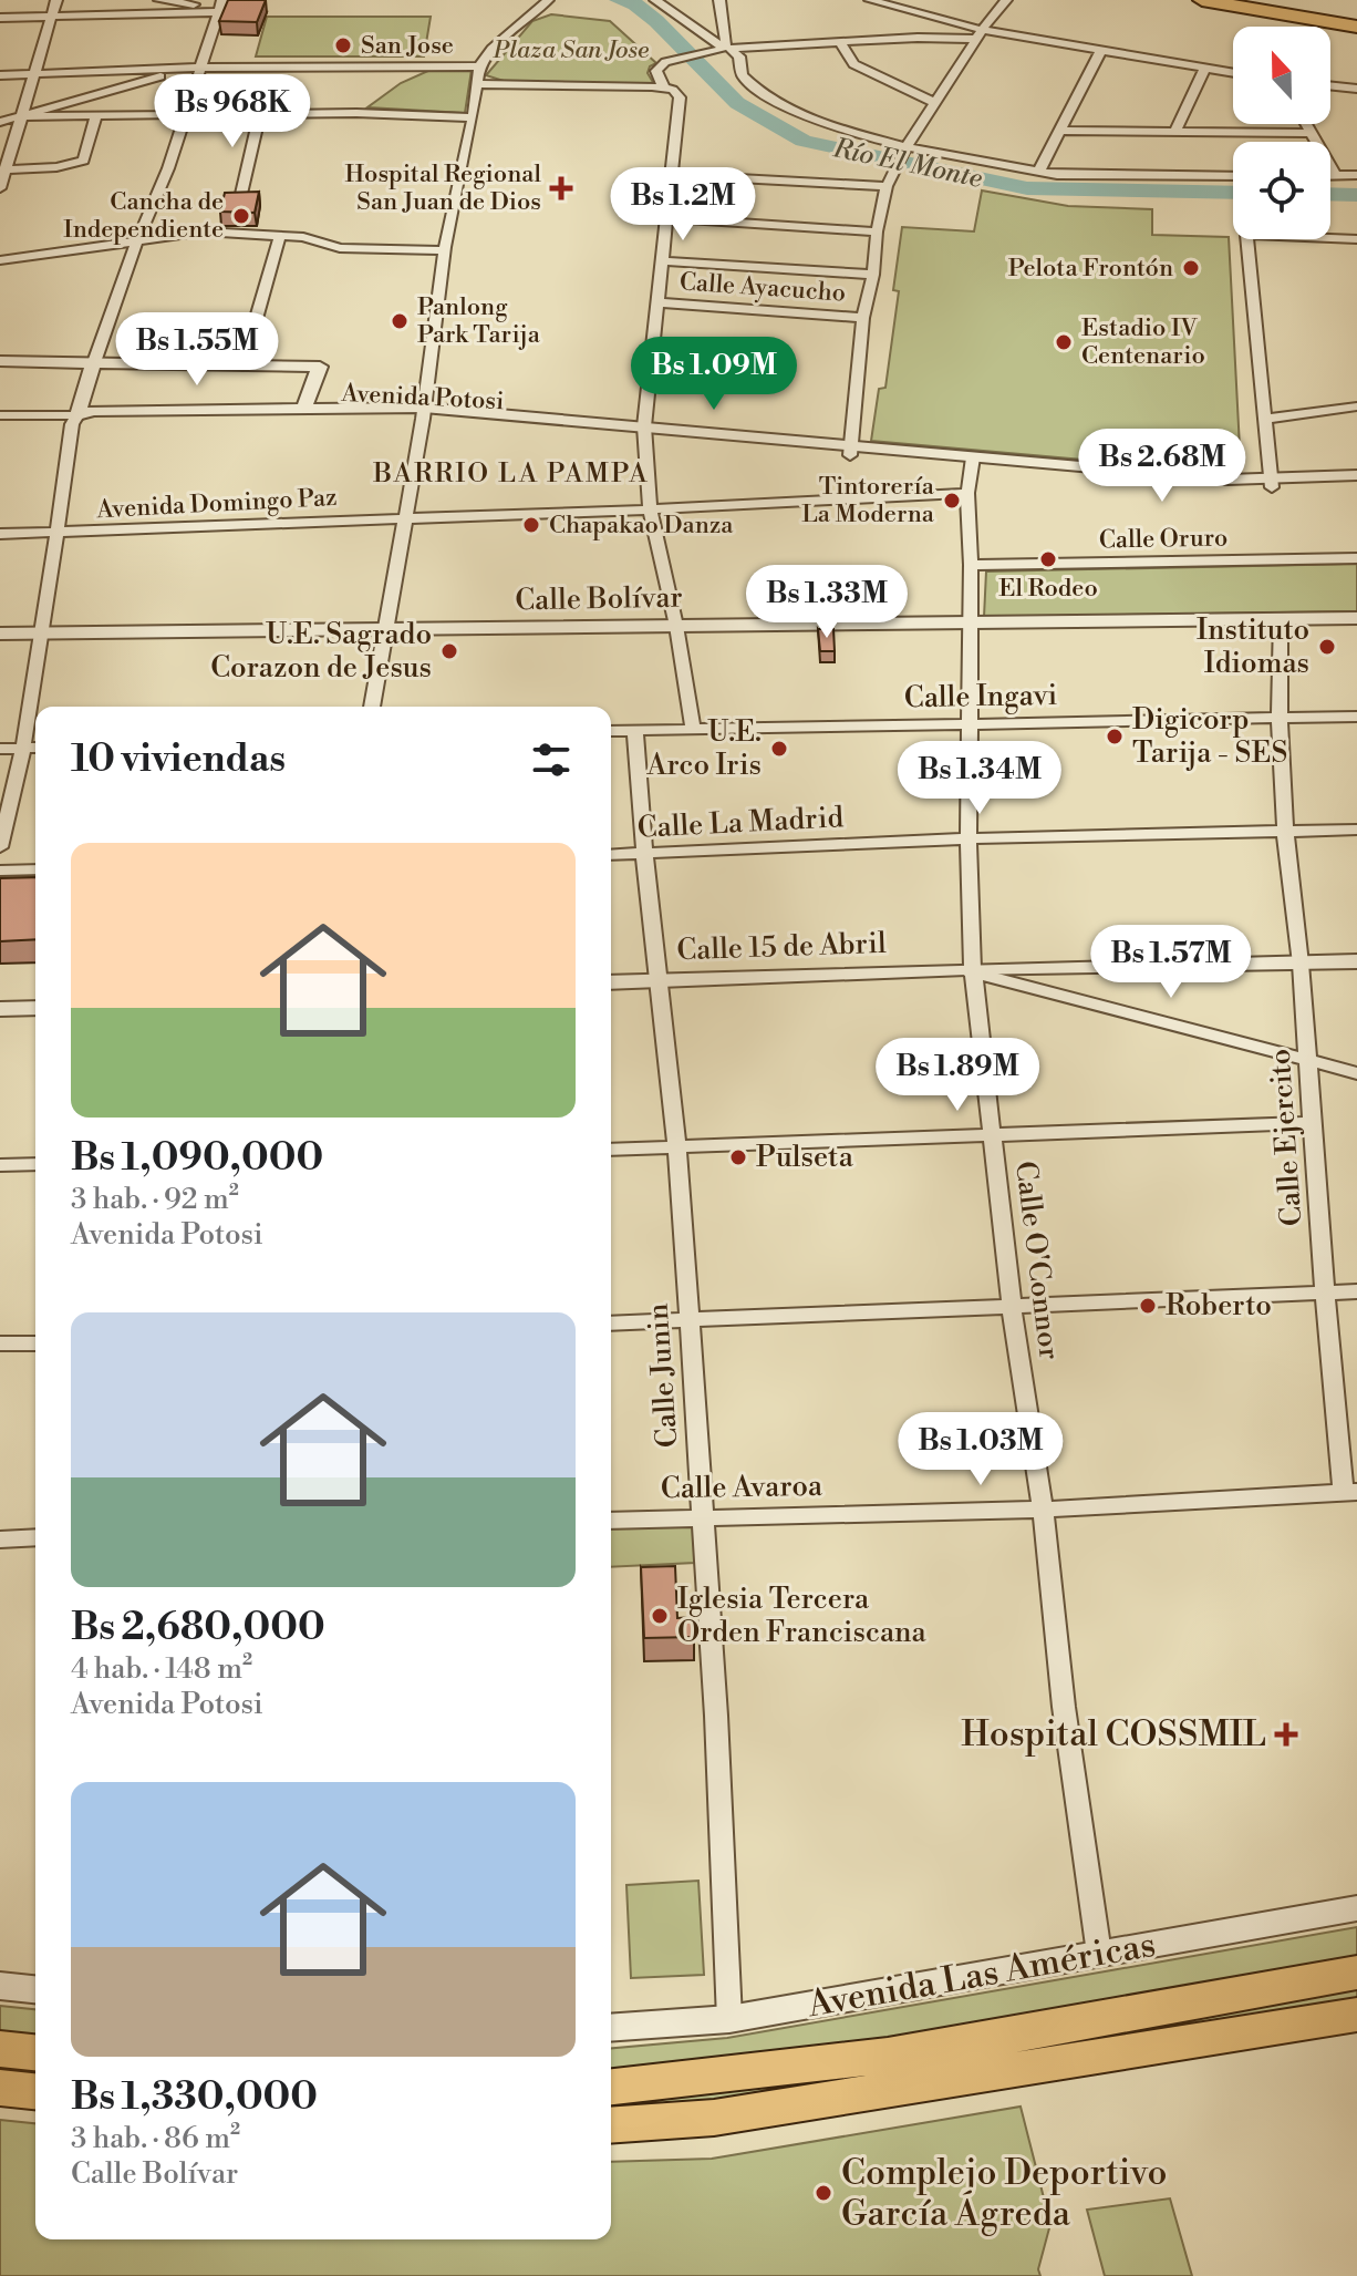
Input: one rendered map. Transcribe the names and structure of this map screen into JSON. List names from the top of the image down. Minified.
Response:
{"streets":{"main road":["Avenida Las Américas"],"street":["Calle Ayacucho","Avenida Potosi","Avenida Domingo Paz","Calle Oruro","Calle Bolívar","Calle Ingavi","Calle La Madrid","Calle 15 de Abril","Calle Ejercito","Calle O'Connor","Calle Junin","Calle Avaroa"]},"crossings":[["Avenida Potosi","Calle O'Connor"],["Avenida Domingo Paz","Calle O'Connor"],["Calle Oruro","Calle O'Connor"],["Calle Bolívar","Calle Ejercito"],["Calle Bolívar","Calle O'Connor"],["Calle Ingavi","Calle Ejercito"],["Calle Ingavi","Calle O'Connor"],["Calle Ingavi","Calle Junin"],["Calle La Madrid","Calle Ejercito"],["Calle La Madrid","Calle O'Connor"],["Calle La Madrid","Calle Junin"],["Calle 15 de Abril","Calle Ejercito"],["Calle 15 de Abril","Calle O'Connor"],["Calle 15 de Abril","Calle Junin"],["Calle Ejercito","Calle Avaroa"],["Calle O'Connor","Calle Avaroa"],["Calle O'Connor","Avenida Las Américas"],["Calle Junin","Calle Avaroa"],["Calle Junin","Avenida Las Américas"]],"districts":["BARRIO LA PAMPA"],"water":["Río El Monte"],"parks":["Plaza San Jose"],"places":{"other":["San Jose","Cancha de Independiente","Pelota Frontón","Panlong Park Tarija","Estadio IV Centenario","Tintorería La Moderna","Chapakao Danza","El Rodeo","Instituto Idiomas","U.E. Sagrado Corazon de Jesus","Digicorp Tarija - SES","U.E. Arco Iris","Pulseta","Roberto","Iglesia Tercera Orden Franciscana","Complejo Deportivo García Ágreda"],"health":["Hospital Regional San Juan de Dios","Hospital COSSMIL"]},"north":"top","page":{"price":["Bs 968K","Bs 1.2M","Bs 1.55M","Bs 1.09M","Bs 2.68M","Bs 1.33M","Bs 1.34M","Bs 1.57M","Bs 1.89M","Bs 1.03M"],"heading":"10 viviendas","list":[{"name":"Bs 1,090,000","note":"3 hab. · 92 m² · Avenida Potosi"},{"name":"Bs 2,680,000","note":"4 hab. · 148 m² · Avenida Potosi"},{"name":"Bs 1,330,000","note":"3 hab. · 86 m² · Calle Bolívar"}]}}
